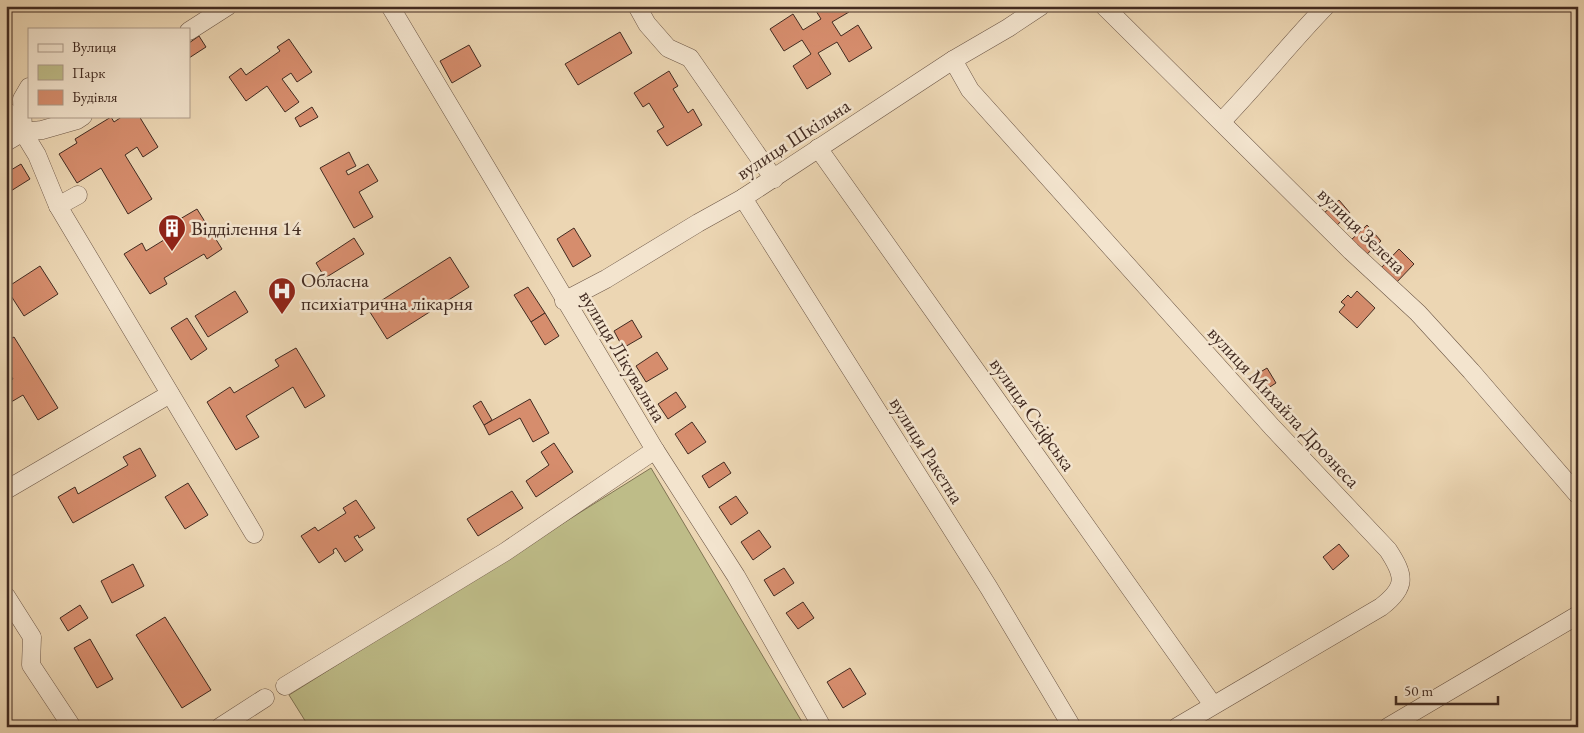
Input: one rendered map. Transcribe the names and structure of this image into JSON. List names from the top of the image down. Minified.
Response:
{"streets":{"street":["вулиця Шкільна","вулиця Зелена","вулиця Лікувальна","вулиця Михайла Дрознеса","вулиця Скіфська","вулиця Ракетна"]},"crossings":[["вулиця Шкільна","вулиця Лікувальна"],["вулиця Шкільна","вулиця Михайла Дрознеса"],["вулиця Шкільна","вулиця Скіфська"],["вулиця Шкільна","вулиця Ракетна"],["вулиця Михайла Дрознеса","вулиця Скіфська"]],"places":{"building":["Відділення 14"],"hospital":["Обласна психіатрична лікарня"]},"legend":["Вулиця","Парк","Будівля"],"scale_bar":"50 m"}
